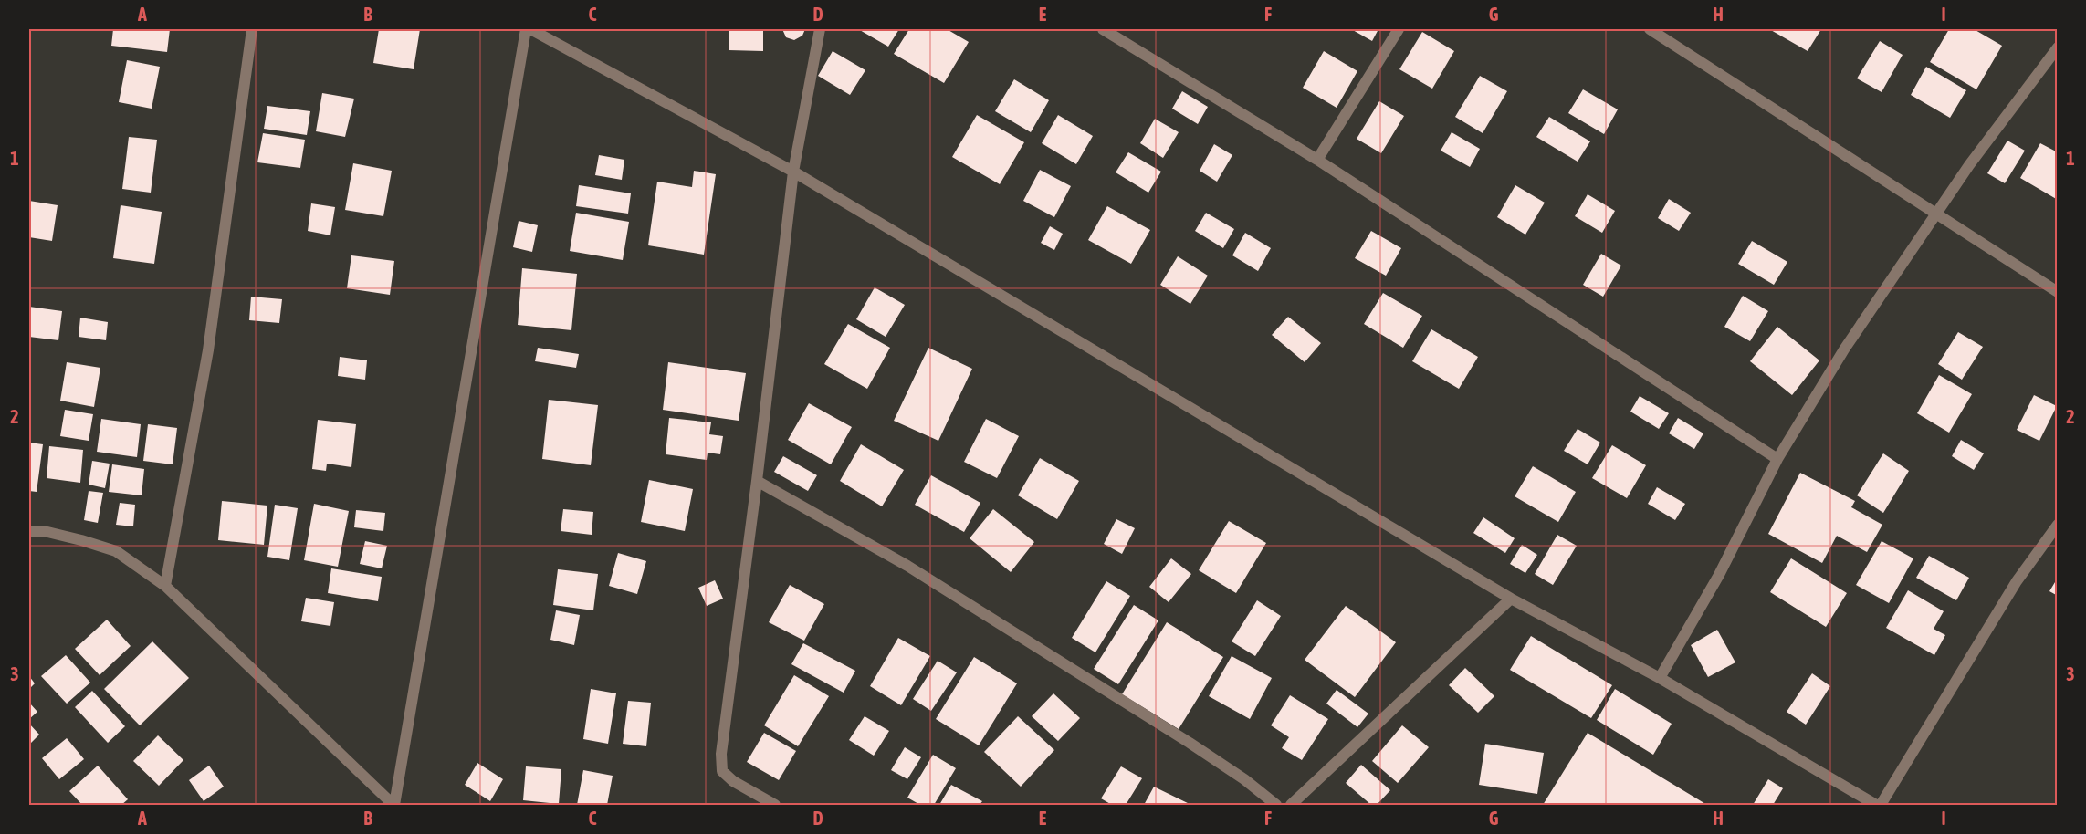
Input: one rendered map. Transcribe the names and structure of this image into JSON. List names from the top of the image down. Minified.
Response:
{"grid":{"columns":["A","B","C","D","E","F","G","H","I"],"rows":["1","2","3"]}}
